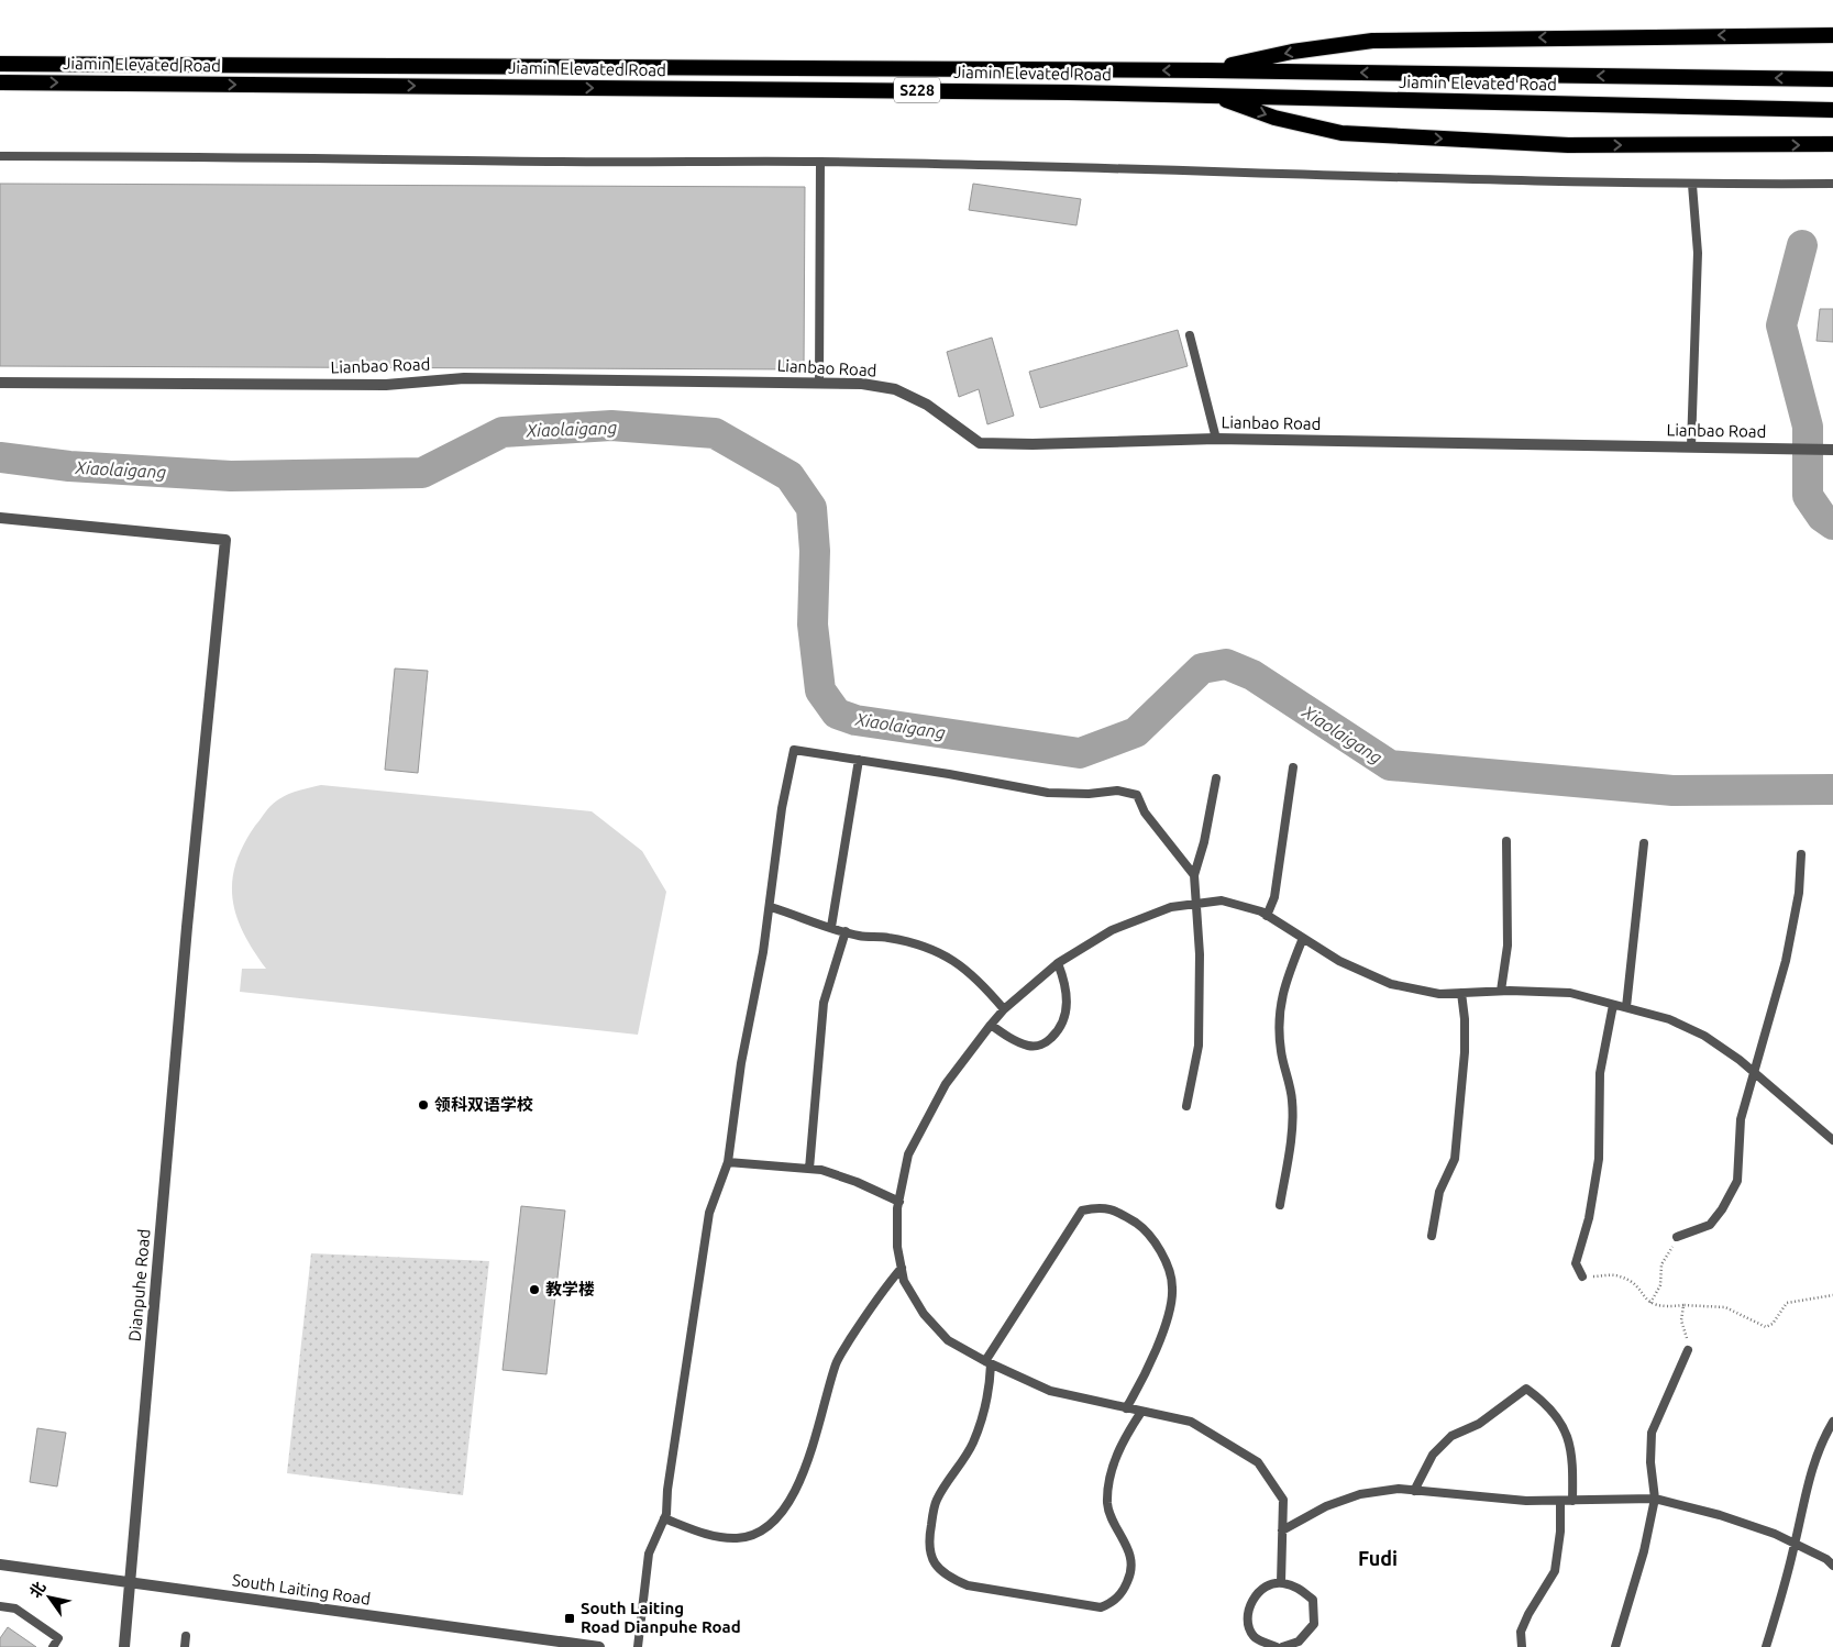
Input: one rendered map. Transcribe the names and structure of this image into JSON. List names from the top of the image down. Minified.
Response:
{"streets":{"highway":["Jiamin Elevated Road","S228"],"street":["Lianbao Road","Dianpuhe Road","South Laiting Road"]},"crossings":[["Dianpuhe Road","South Laiting Road"]],"districts":["Fudi"],"water":["Xiaolaigang"],"places":{"other":["领科双语学校","教学楼"],"transit":["South Laiting Road Dianpuhe Road"]},"north":"top left"}
